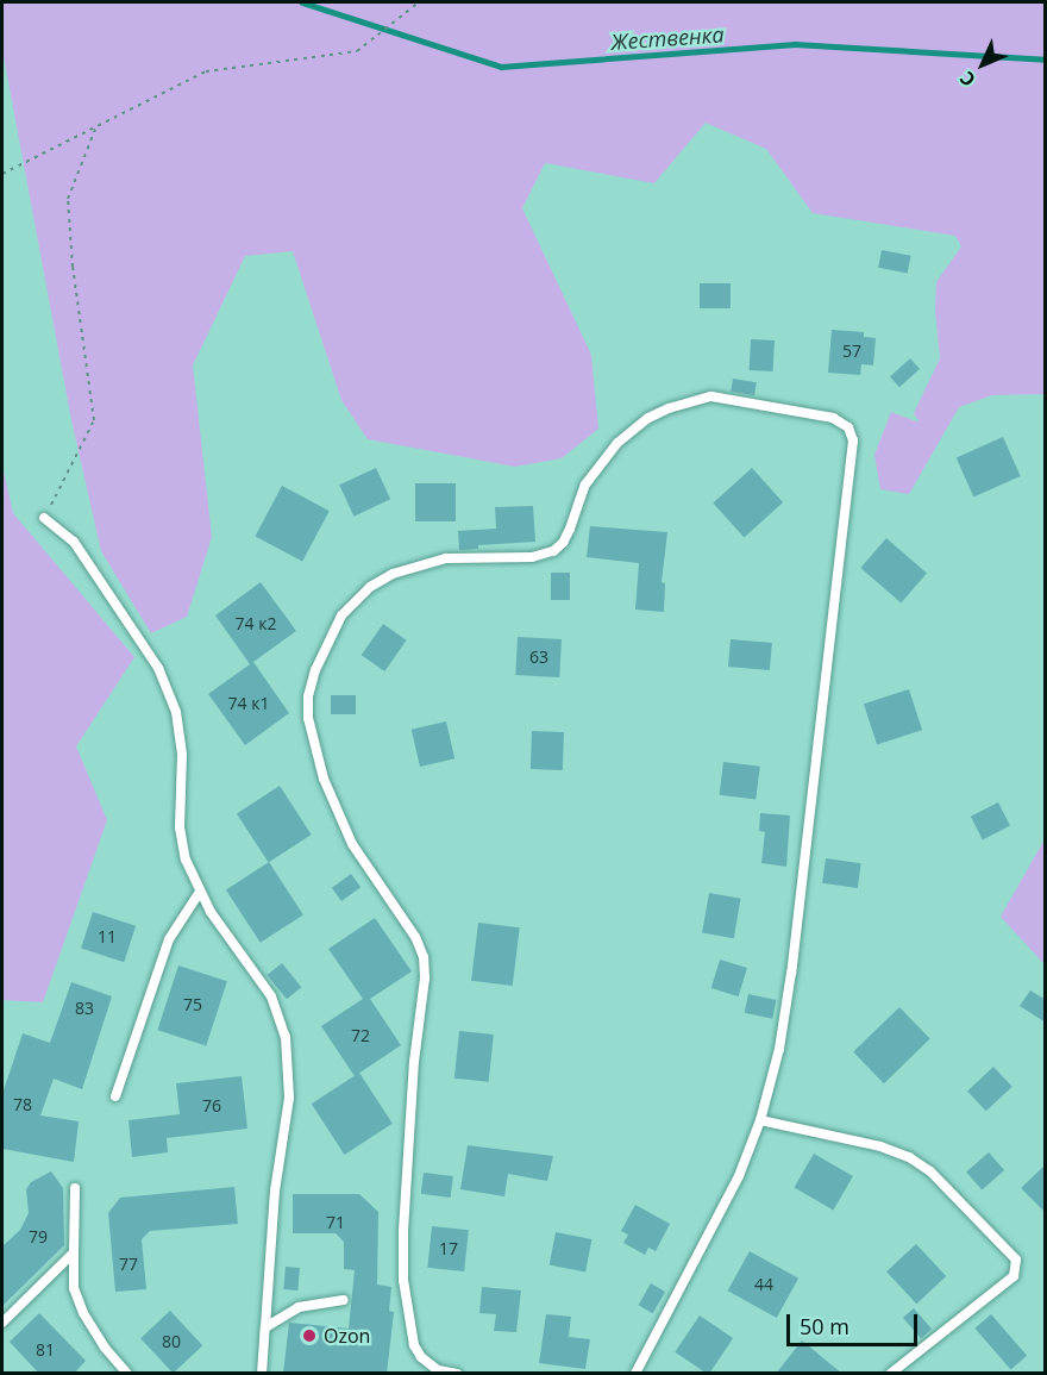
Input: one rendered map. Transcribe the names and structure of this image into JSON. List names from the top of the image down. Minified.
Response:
{"water":["Жественка"],"places":["Ozon"],"house_numbers":["57","74 к2","63","74 к1","11","75","83","72","78","76","71","79","17","77","44","80","81"],"scale_bar":"50 m","north":"bottom left"}
